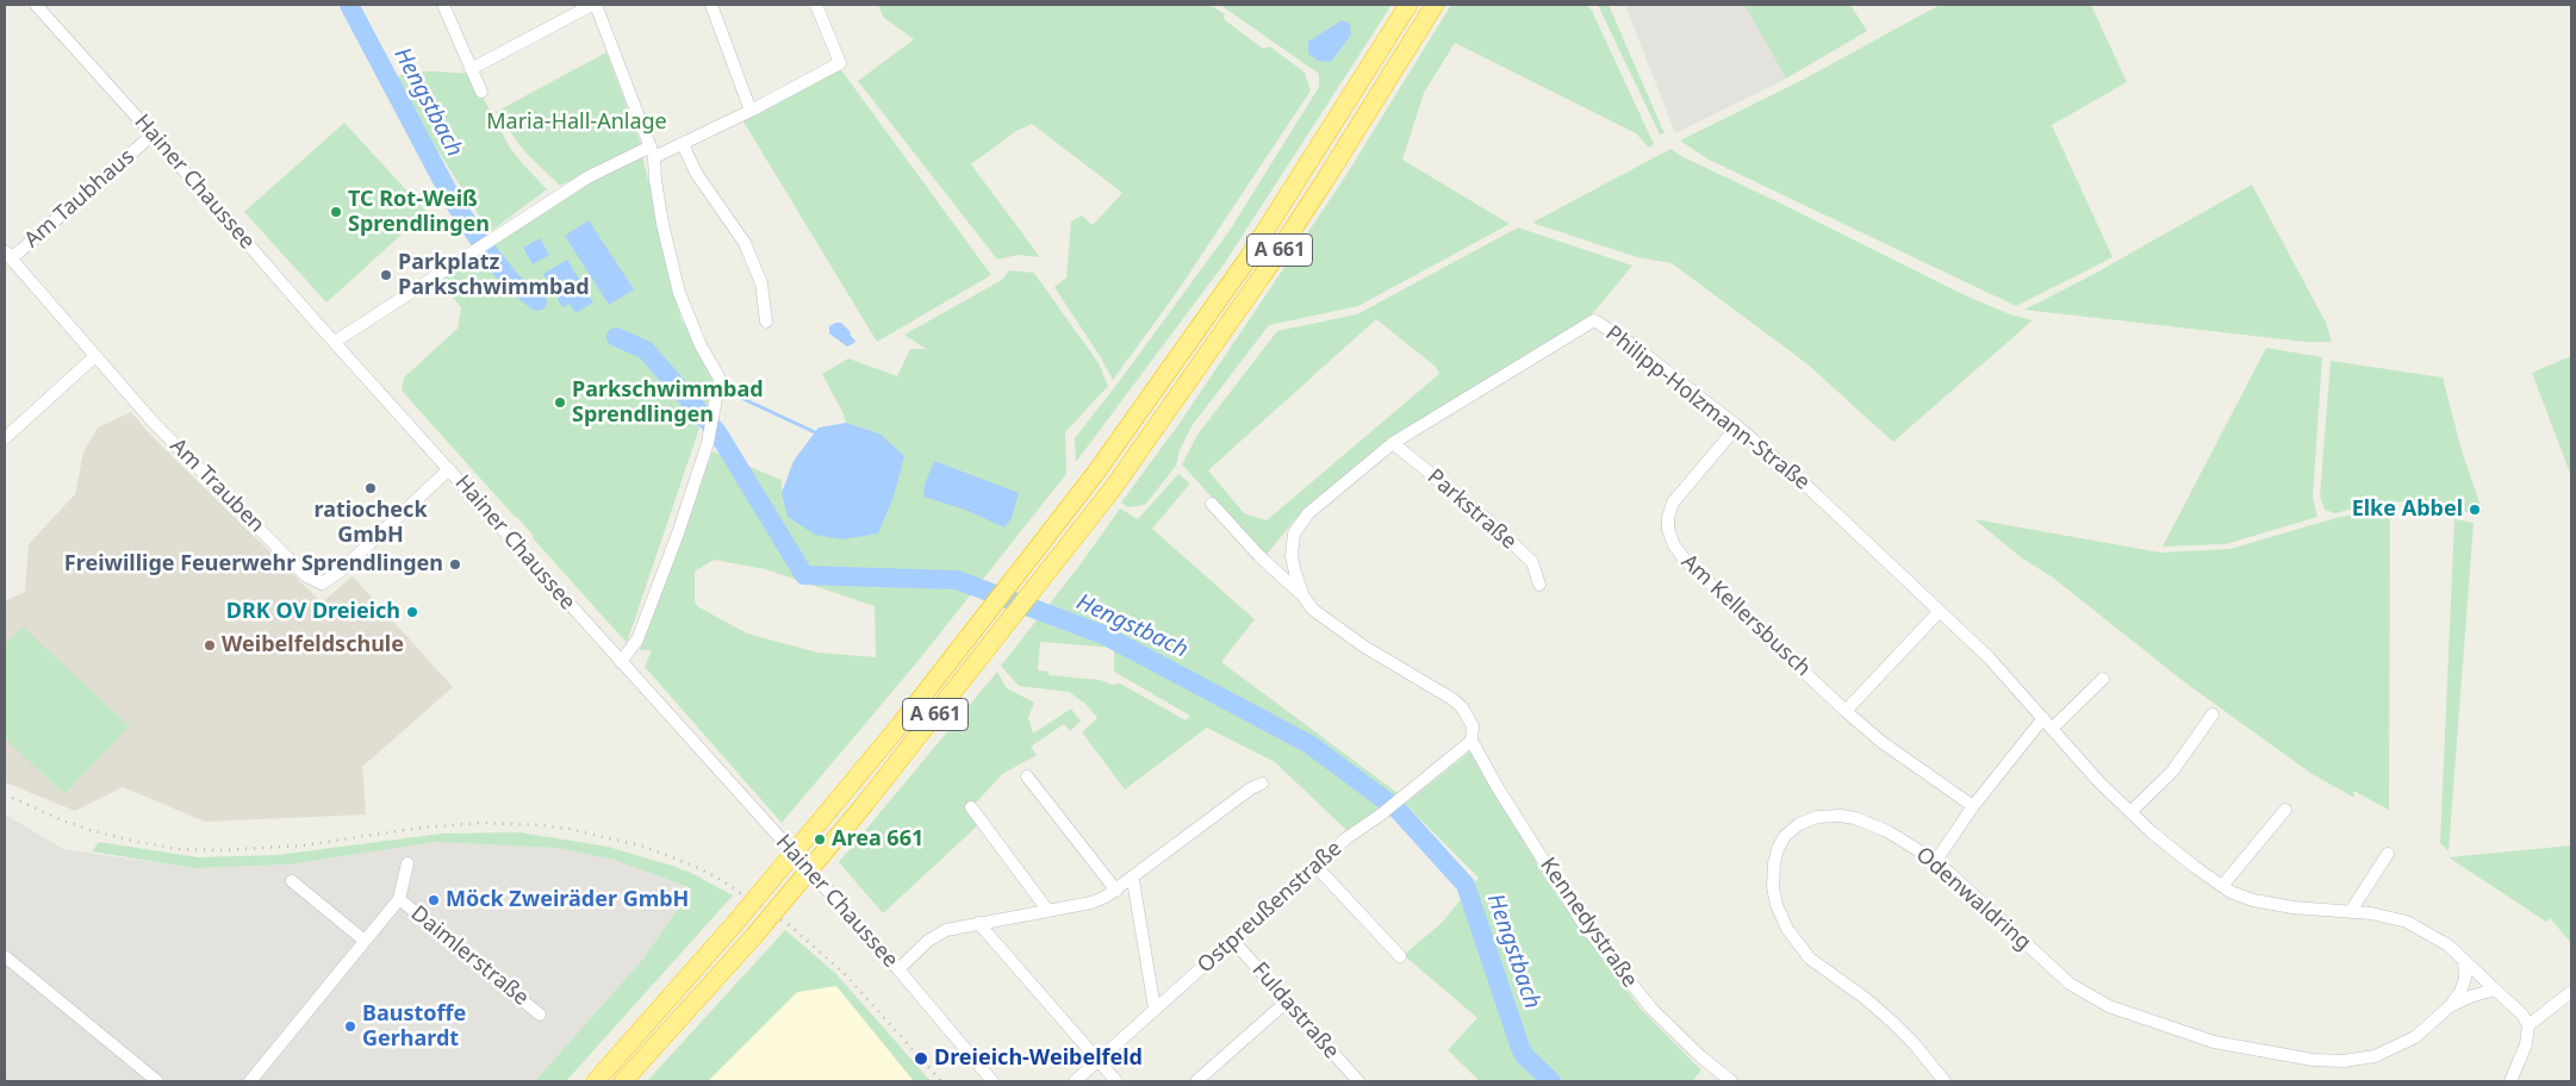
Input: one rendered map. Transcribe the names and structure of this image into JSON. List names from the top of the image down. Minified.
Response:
{"streets":{"highway":["A 661"],"street":["Hainer Chaussee","Am Taubhaus","Philipp-Holzmann-Straße","Am Trauben","Parkstraße","Am Kellersbusch","Odenwaldring","Ostpreußenstraße","Kennedystraße","Daimlerstraße","Fuldastraße"]},"crossings":[["Hainer Chaussee","Am Taubhaus"],["Hainer Chaussee","Am Trauben"],["Am Taubhaus","Am Trauben"],["Philipp-Holzmann-Straße","Parkstraße"],["Philipp-Holzmann-Straße","Am Kellersbusch"],["Philipp-Holzmann-Straße","Odenwaldring"],["Philipp-Holzmann-Straße","Ostpreußenstraße"],["Philipp-Holzmann-Straße","Kennedystraße"],["Ostpreußenstraße","Kennedystraße"],["Ostpreußenstraße","Fuldastraße"]],"water":["Hengstbach"],"parks":["Maria-Hall-Anlage"],"places":["TC Rot-Weiß Sprendlingen","Parkplatz Parkschwimmbad","Parkschwimmbad Sprendlingen","ratiocheck GmbH","Elke Abbel","Freiwillige Feuerwehr Sprendlingen","DRK OV Dreieich","Weibelfeldschule","Area 661","Möck Zweiräder GmbH","Baustoffe Gerhardt","Dreieich-Weibelfeld"]}
